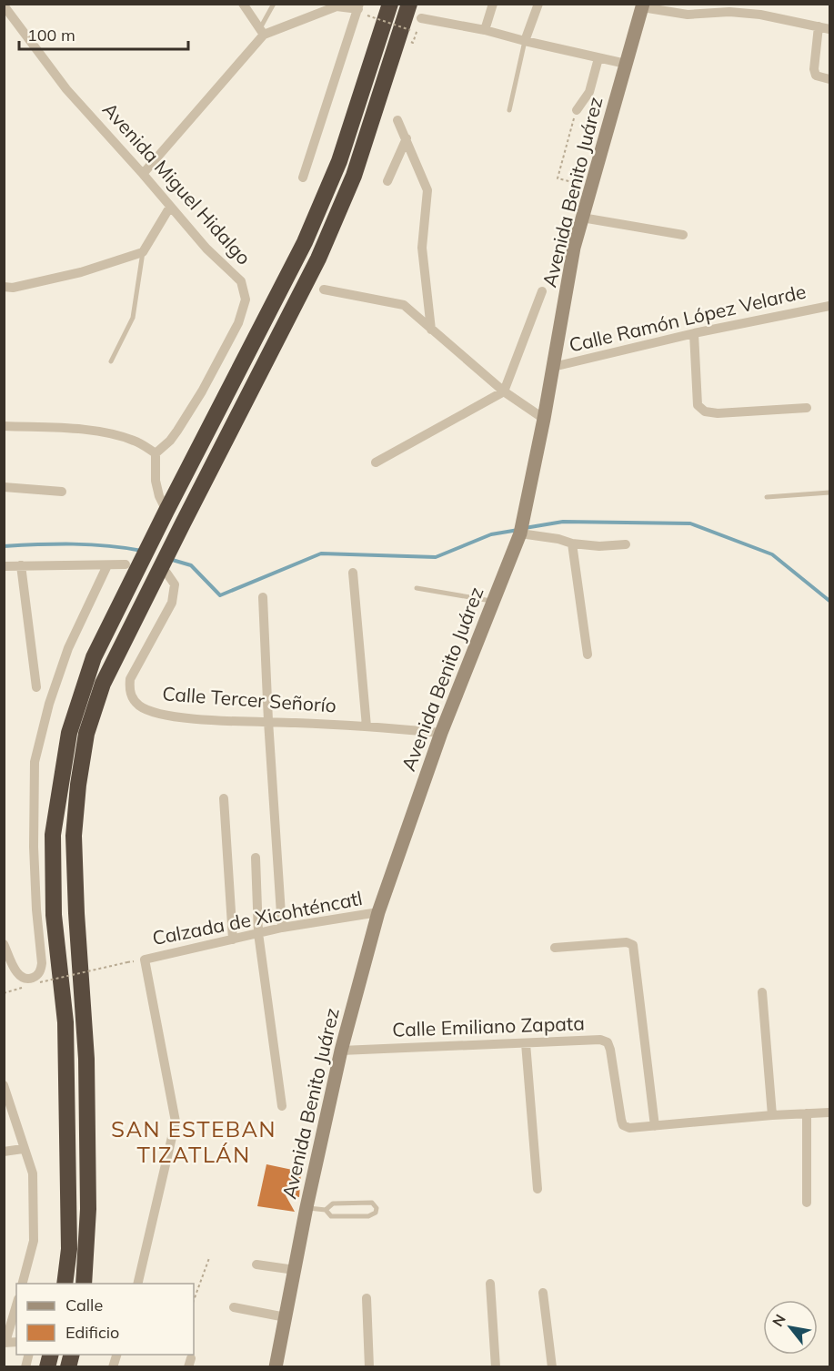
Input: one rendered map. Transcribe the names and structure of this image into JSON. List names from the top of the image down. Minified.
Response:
{"streets":{"main road":["Avenida Benito Juárez"],"street":["Avenida Miguel Hidalgo","Calle Ramón López Velarde","Calle Tercer Señorío","Calzada de Xicohténcatl","Calle Emiliano Zapata"]},"crossings":[["Avenida Benito Juárez","Calle Ramón López Velarde"],["Avenida Benito Juárez","Calle Tercer Señorío"],["Avenida Benito Juárez","Calzada de Xicohténcatl"],["Avenida Benito Juárez","Calle Emiliano Zapata"]],"districts":["SAN ESTEBAN TIZATLÁN"],"legend":["Calle","Edificio"],"scale_bar":"100 m","north":"top left"}
